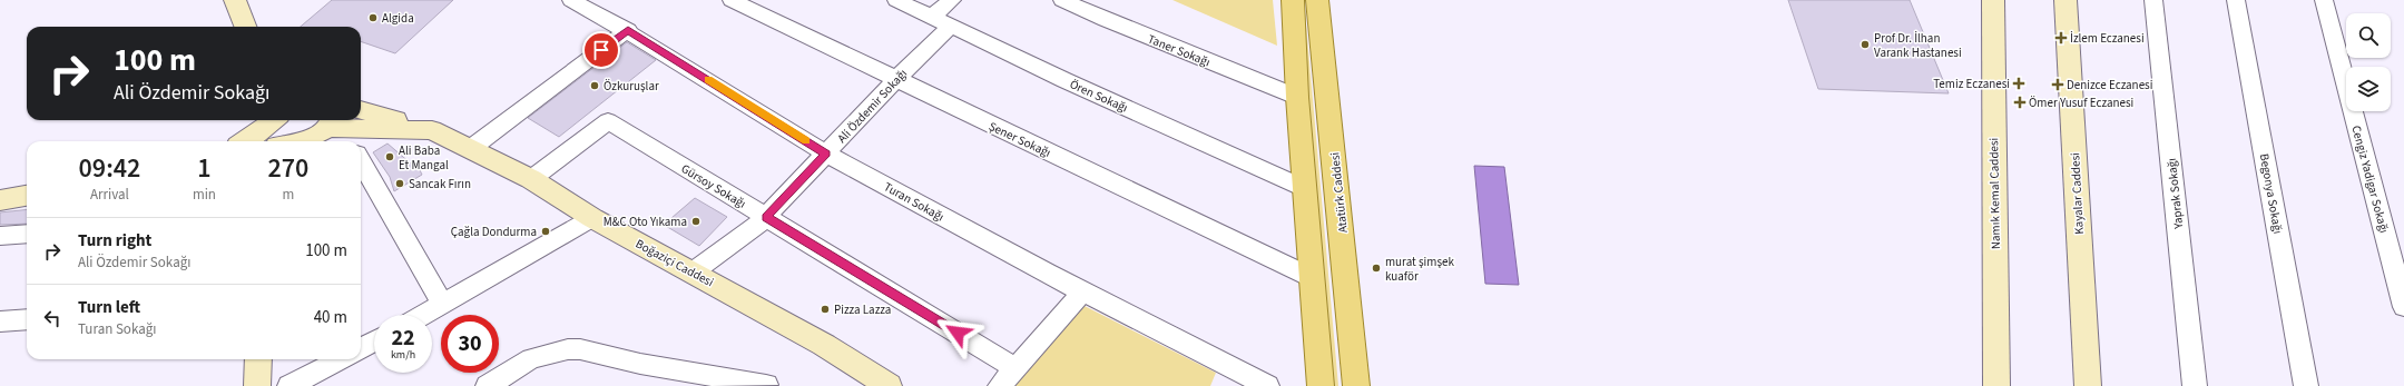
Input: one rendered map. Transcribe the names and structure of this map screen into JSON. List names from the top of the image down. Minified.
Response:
{"streets":{"main road":["Atatürk Caddesi","Namık Kemal Caddesi","Kayalar Caddesi","Boğaziçi Caddesi"],"street":["Taner Sokağı","Ören Sokağı","Ali Özdemir Sokağı","Şener Sokağı","Cengiz Yadigar Sokağı","Gürsoy Sokağı","Yaprak Sokağı","Begonya Sokağı","Turan Sokağı"]},"crossings":[["Ören Sokağı","Ali Özdemir Sokağı"],["Ali Özdemir Sokağı","Şener Sokağı"],["Ali Özdemir Sokağı","Gürsoy Sokağı"],["Ali Özdemir Sokağı","Turan Sokağı"],["Ali Özdemir Sokağı","Boğaziçi Caddesi"],["Gürsoy Sokağı","Boğaziçi Caddesi"]],"places":{"other":["Algida","Prof Dr. İlhan Varank Hastanesi","Özkuruşlar","Ali Baba Et Mangal","Sancak Fırın","M&C Oto Yıkama","Çağla Dondurma","murat şimşek kuaför","Pizza Lazza"],"health":["İzlem Eczanesi","Temiz Eczanesi","Denizce Eczanesi","Ömer Yusuf Eczanesi"]},"page":{"turn":["100 m","Ali Özdemir Sokağı"],"eta":["09:42","Arrival","1","min","270","m"],"list":[{"name":"Turn right","note":"Ali Özdemir Sokağı","value":"100 m"},{"name":"Turn left","note":"Turan Sokağı","value":"40 m"}],"speed":"22 km/h","limit":"30"}}
